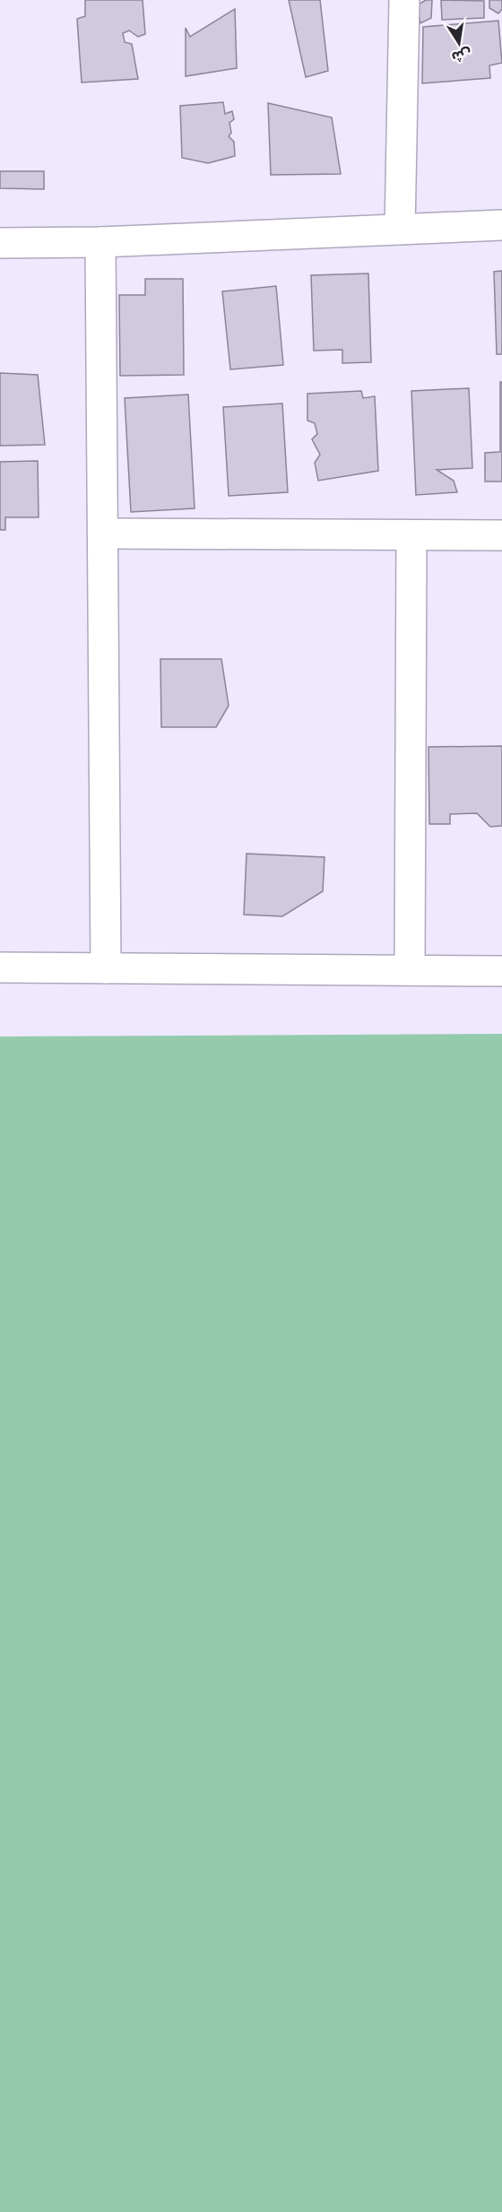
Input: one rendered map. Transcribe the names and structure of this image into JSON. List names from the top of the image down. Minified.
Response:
{"north":"bottom"}
